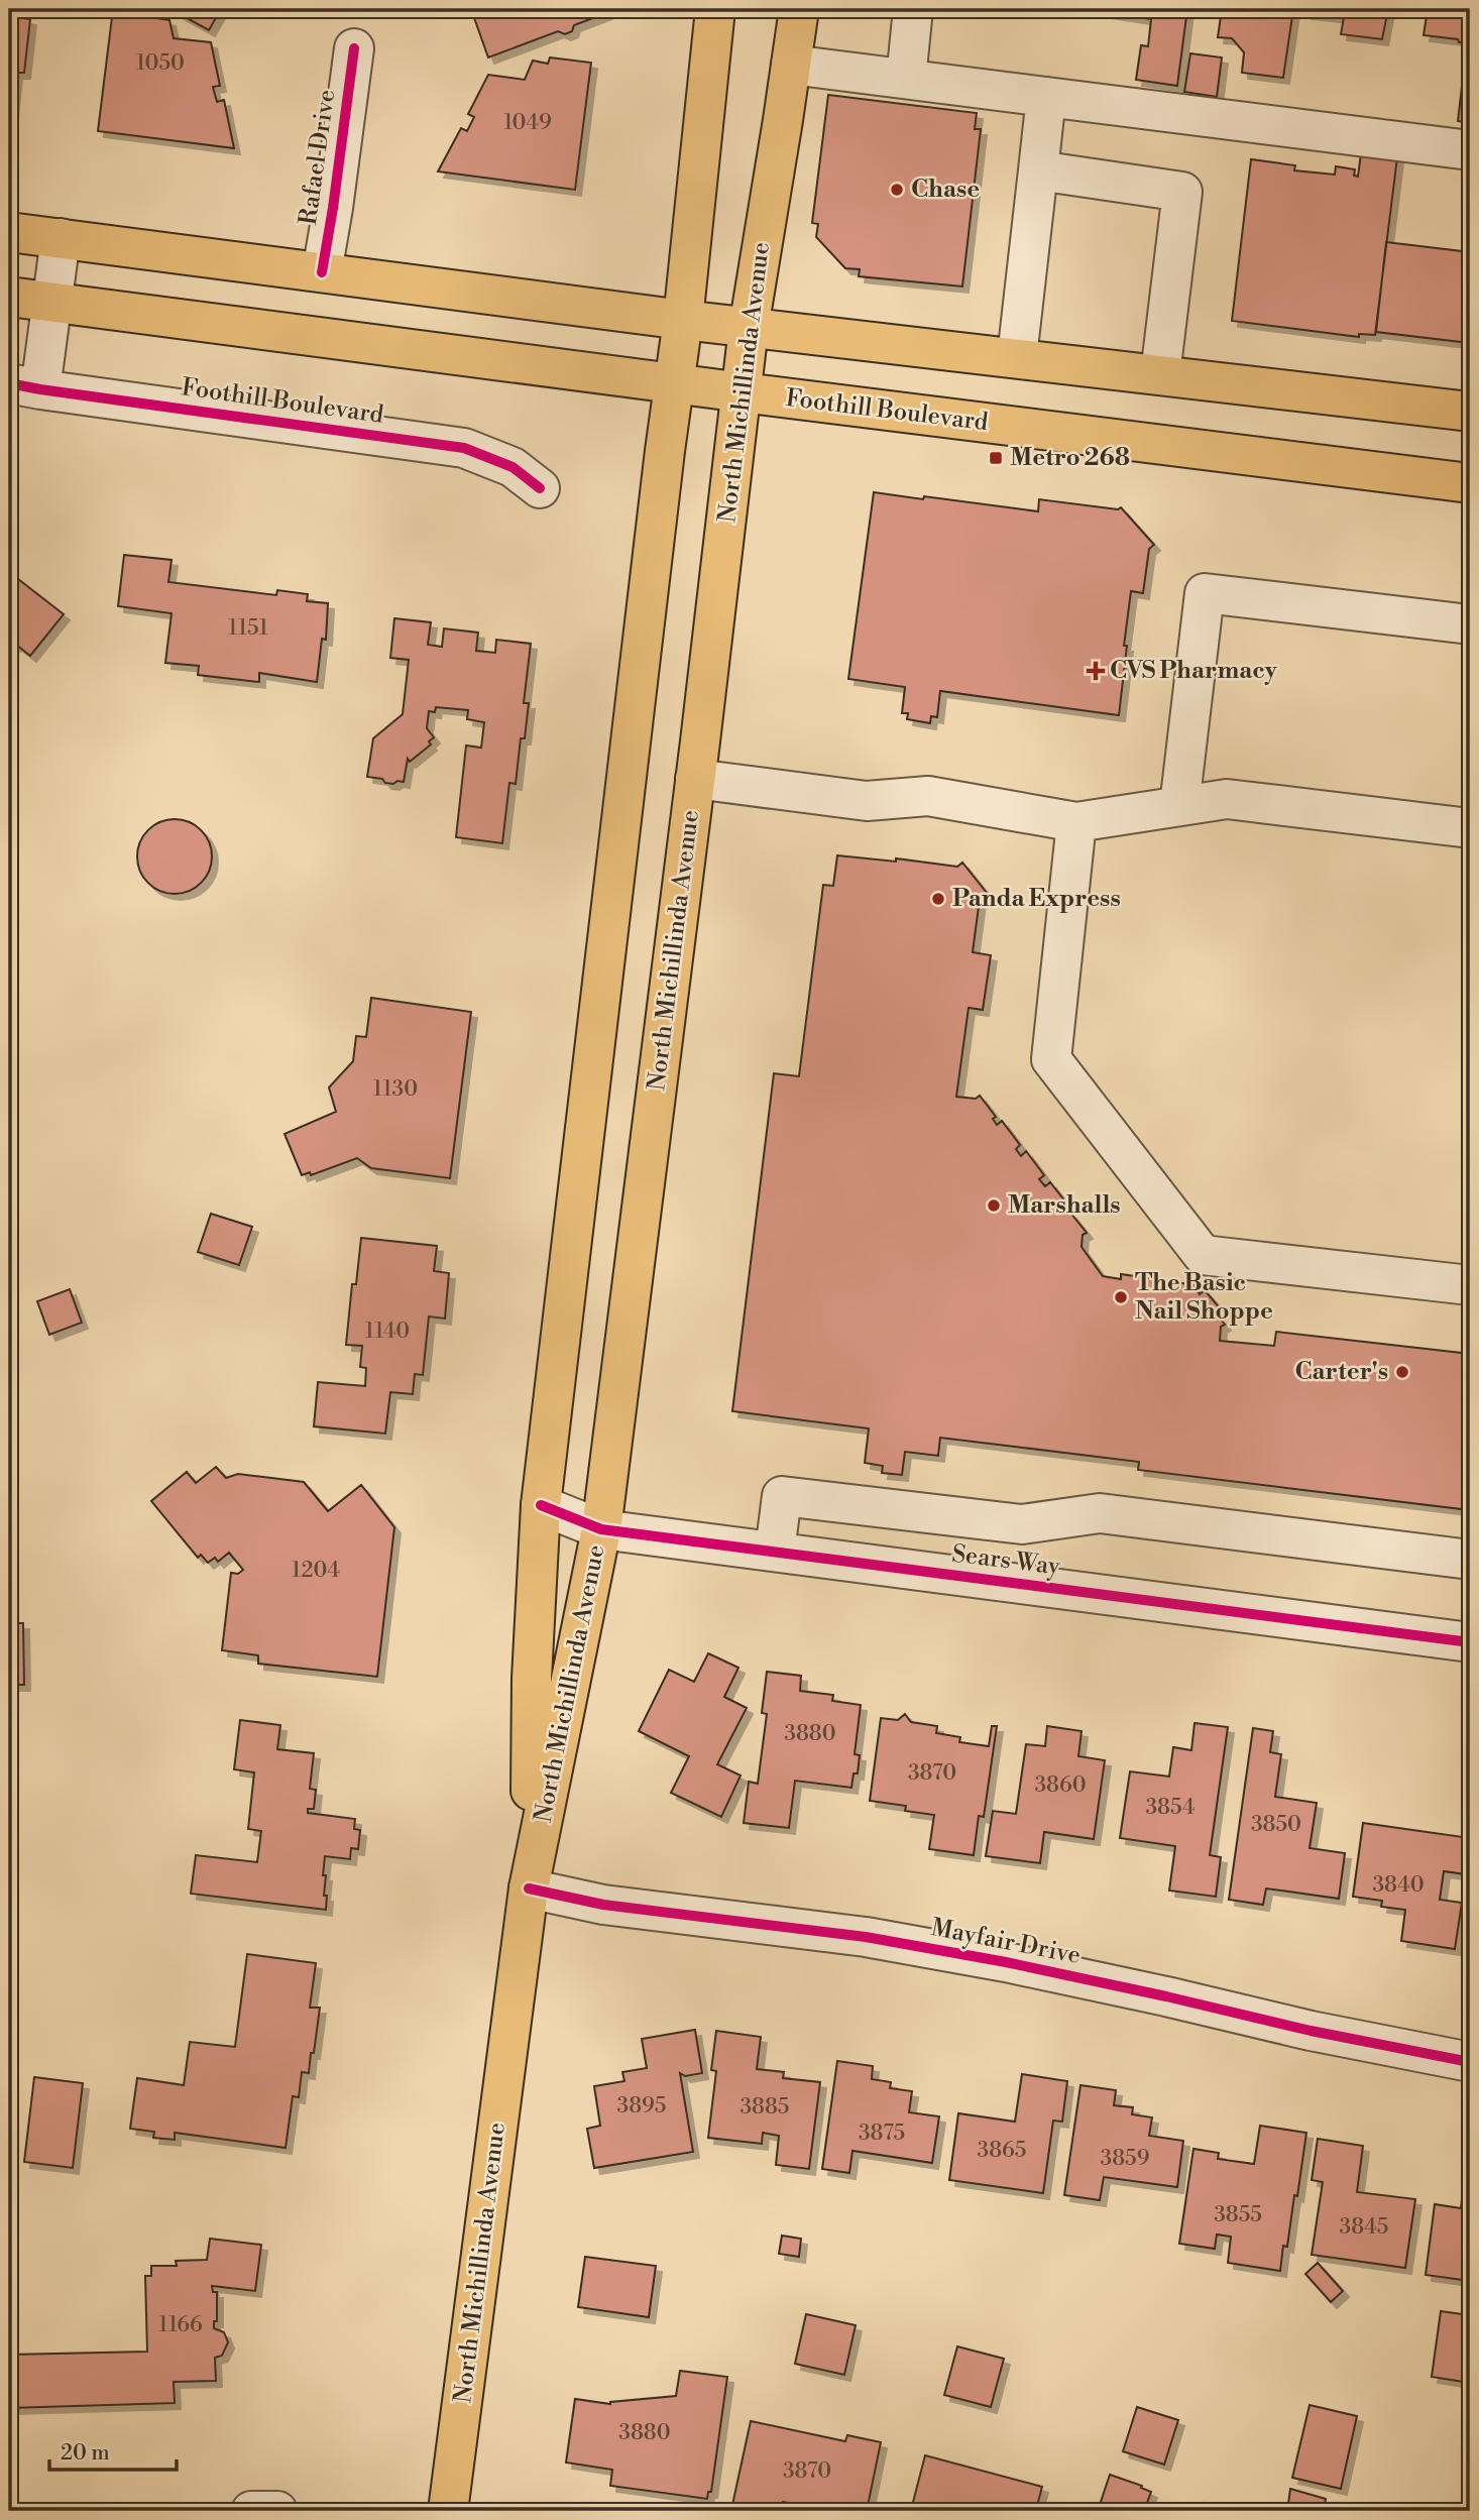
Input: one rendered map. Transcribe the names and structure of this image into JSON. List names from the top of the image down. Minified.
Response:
{"streets":{"main road":["North Michillinda Avenue","Foothill Boulevard"],"street":["Rafael Drive","Sears Way","Mayfair Drive"]},"crossings":[["North Michillinda Avenue","Foothill Boulevard"],["North Michillinda Avenue","Sears Way"],["North Michillinda Avenue","Mayfair Drive"]],"places":{"other":["Chase","Panda Express","Marshalls","The Basic Nail Shoppe","Carter's"],"transit":["Metro 268"],"health":["CVS Pharmacy"]},"house_numbers":["1050","1049","1151","1130","1140","1204","3880","3870","3860","3854","3850","3840","3895","3885","3875","3865","3859","3855","3845","1166","3880","3870"],"scale_bar":"20 m"}
